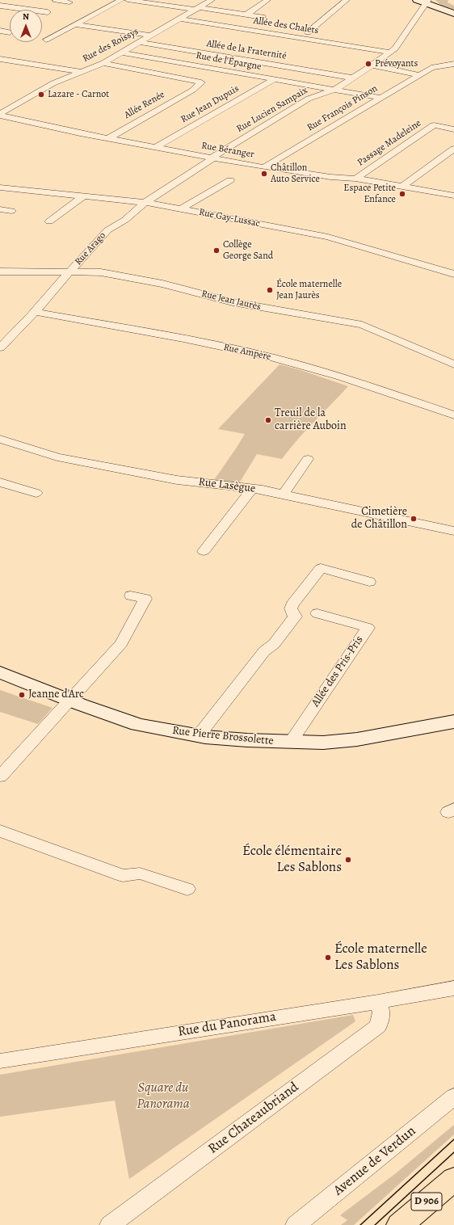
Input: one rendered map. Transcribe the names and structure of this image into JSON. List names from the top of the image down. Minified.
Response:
{"streets":{"main road":["Rue Pierre Brossolette","D 906"],"street":["Allée des Chalets","Rue des Roissys","Allée de la Fraternité","Rue de l'Épargne","Rue Jean Dupuis","Allée Renée","Rue François Pinson","Rue Lucien Sampaix","Passage Madeleine","Rue Béranger","Rue Gay-Lussac","Rue Arago","Rue Jean Jaurès","Rue Ampère","Rue Lasègue","Allée des Pris-Pris","Rue du Panorama","Rue Chateaubriand","Avenue de Verdun"]},"crossings":[["Allée des Chalets","Rue des Roissys"],["Allée des Chalets","Rue Lucien Sampaix"],["Rue des Roissys","Allée de la Fraternité"],["Rue des Roissys","Rue de l'Épargne"],["Rue des Roissys","Allée Renée"],["Rue des Roissys","Rue Béranger"],["Allée de la Fraternité","Rue Lucien Sampaix"],["Rue de l'Épargne","Rue Jean Dupuis"],["Rue de l'Épargne","Rue François Pinson"],["Rue de l'Épargne","Rue Lucien Sampaix"],["Rue Jean Dupuis","Rue Béranger"],["Allée Renée","Rue Béranger"],["Rue François Pinson","Rue Béranger"],["Rue Lucien Sampaix","Rue Béranger"],["Rue Lucien Sampaix","Rue Arago"],["Passage Madeleine","Rue Béranger"],["Rue Béranger","Rue Arago"],["Rue Gay-Lussac","Rue Arago"],["Rue Arago","Rue Jean Jaurès"],["Rue Arago","Rue Ampère"],["Allée des Pris-Pris","Rue Pierre Brossolette"],["Rue du Panorama","Rue Chateaubriand"]],"parks":["Square du Panorama"],"places":["Prévoyants","Lazare - Carnot","Châtillon Auto Service","Espace Petite Enfance","Collège George Sand","École maternelle Jean Jaurès","Treuil de la carrière Auboin","Cimetière de Châtillon","Jeanne d'Arc","École élémentaire Les Sablons","École maternelle Les Sablons"],"north":"top"}
